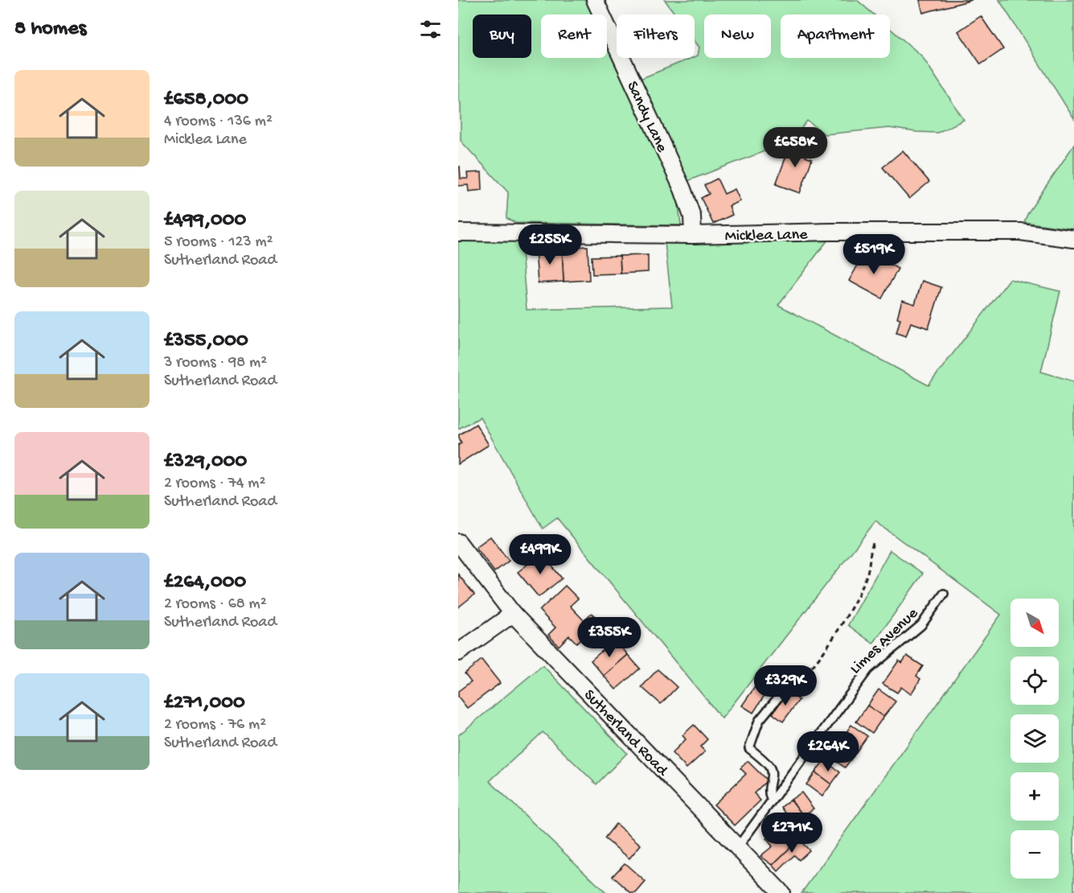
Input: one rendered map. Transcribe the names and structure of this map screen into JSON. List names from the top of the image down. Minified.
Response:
{"streets":{"street":["Sandy Lane","Micklea Lane","Sutherland Road"],"lane":["Limes Avenue"]},"crossings":[["Sandy Lane","Micklea Lane"],["Limes Avenue","Sutherland Road"]],"north":"bottom right","page":{"heading":"8 homes","chip":["Buy","Rent","Filters","New","Apartment"],"list":[{"name":"£658,000","note":"4 rooms · 136 m² · Micklea Lane"},{"name":"£499,000","note":"5 rooms · 123 m² · Sutherland Road"},{"name":"£355,000","note":"3 rooms · 98 m² · Sutherland Road"},{"name":"£329,000","note":"2 rooms · 74 m² · Sutherland Road"},{"name":"£264,000","note":"2 rooms · 68 m² · Sutherland Road"},{"name":"£271,000","note":"2 rooms · 76 m² · Sutherland Road"}],"price":["£658K","£255K","£519K","£499K","£355K","£329K","£264K","£271K"],"map_buttons":["+","−"]}}
